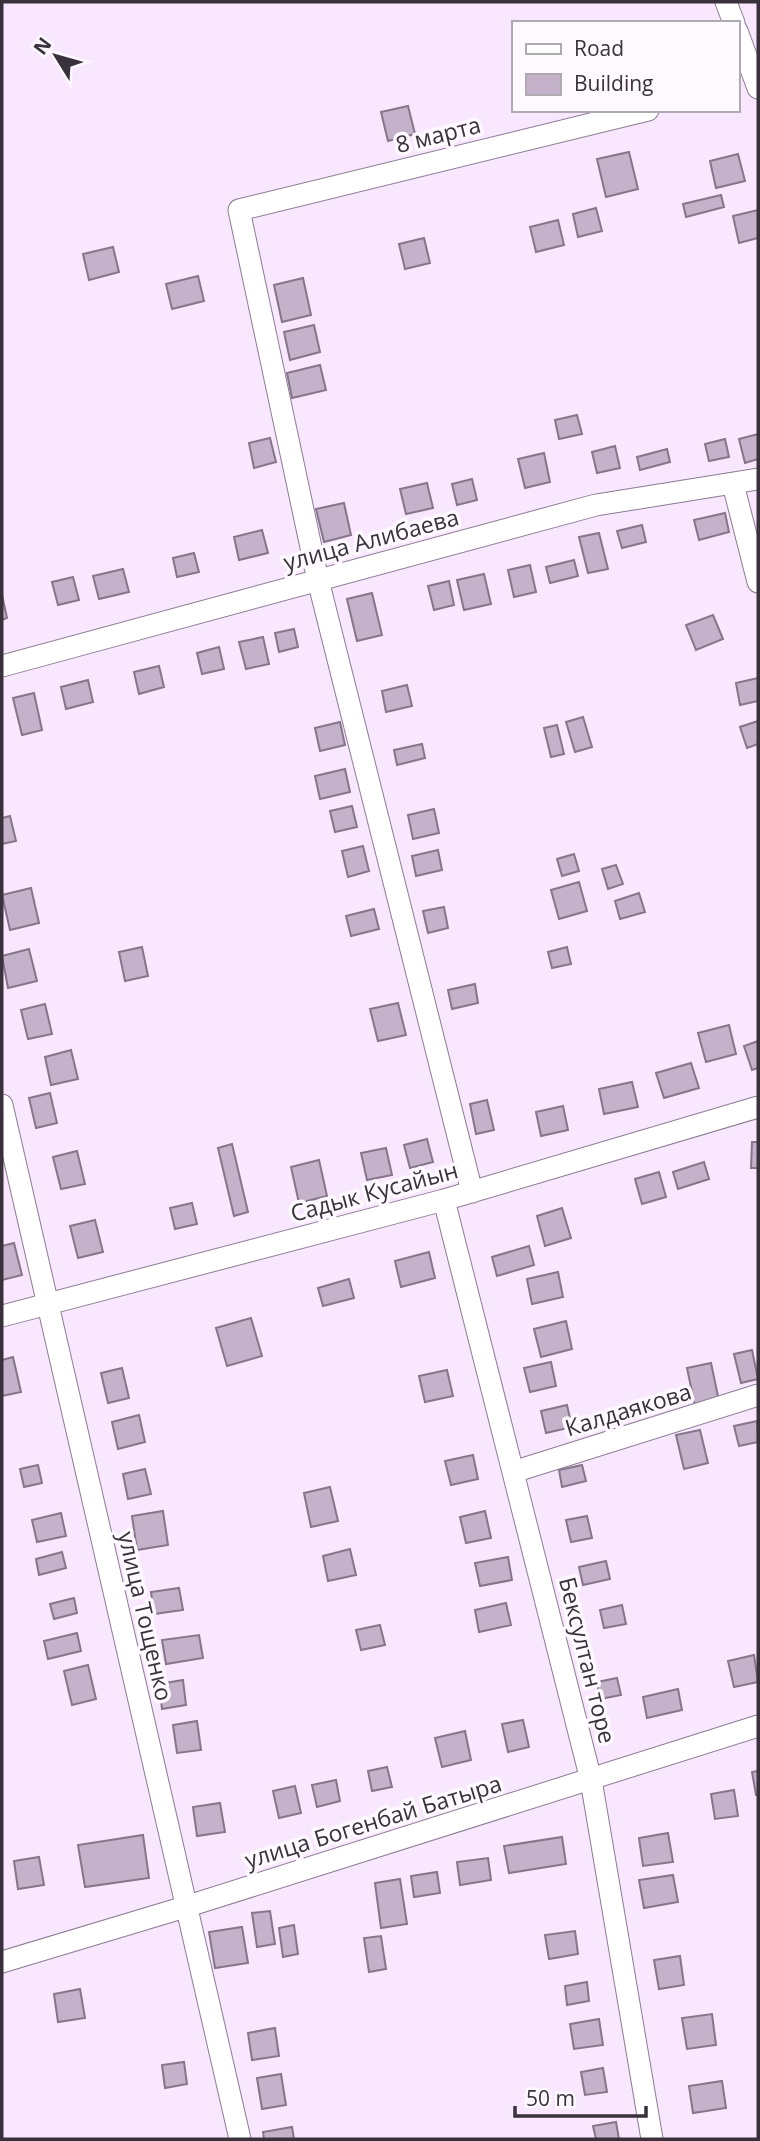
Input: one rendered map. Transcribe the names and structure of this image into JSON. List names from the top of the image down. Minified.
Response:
{"streets":{"street":["8 марта","улица Алибаева","Садык Кусайын","Калдаякова","улица Тощенко","Бексултан торе","улица Богенбай Батыра"]},"crossings":[["8 марта","улица Алибаева"],["Садык Кусайын","улица Тощенко"],["Садык Кусайын","Бексултан торе"],["Калдаякова","Бексултан торе"],["улица Тощенко","улица Богенбай Батыра"],["Бексултан торе","улица Богенбай Батыра"]],"legend":["Road","Building"],"scale_bar":"50 m","north":"top left"}
